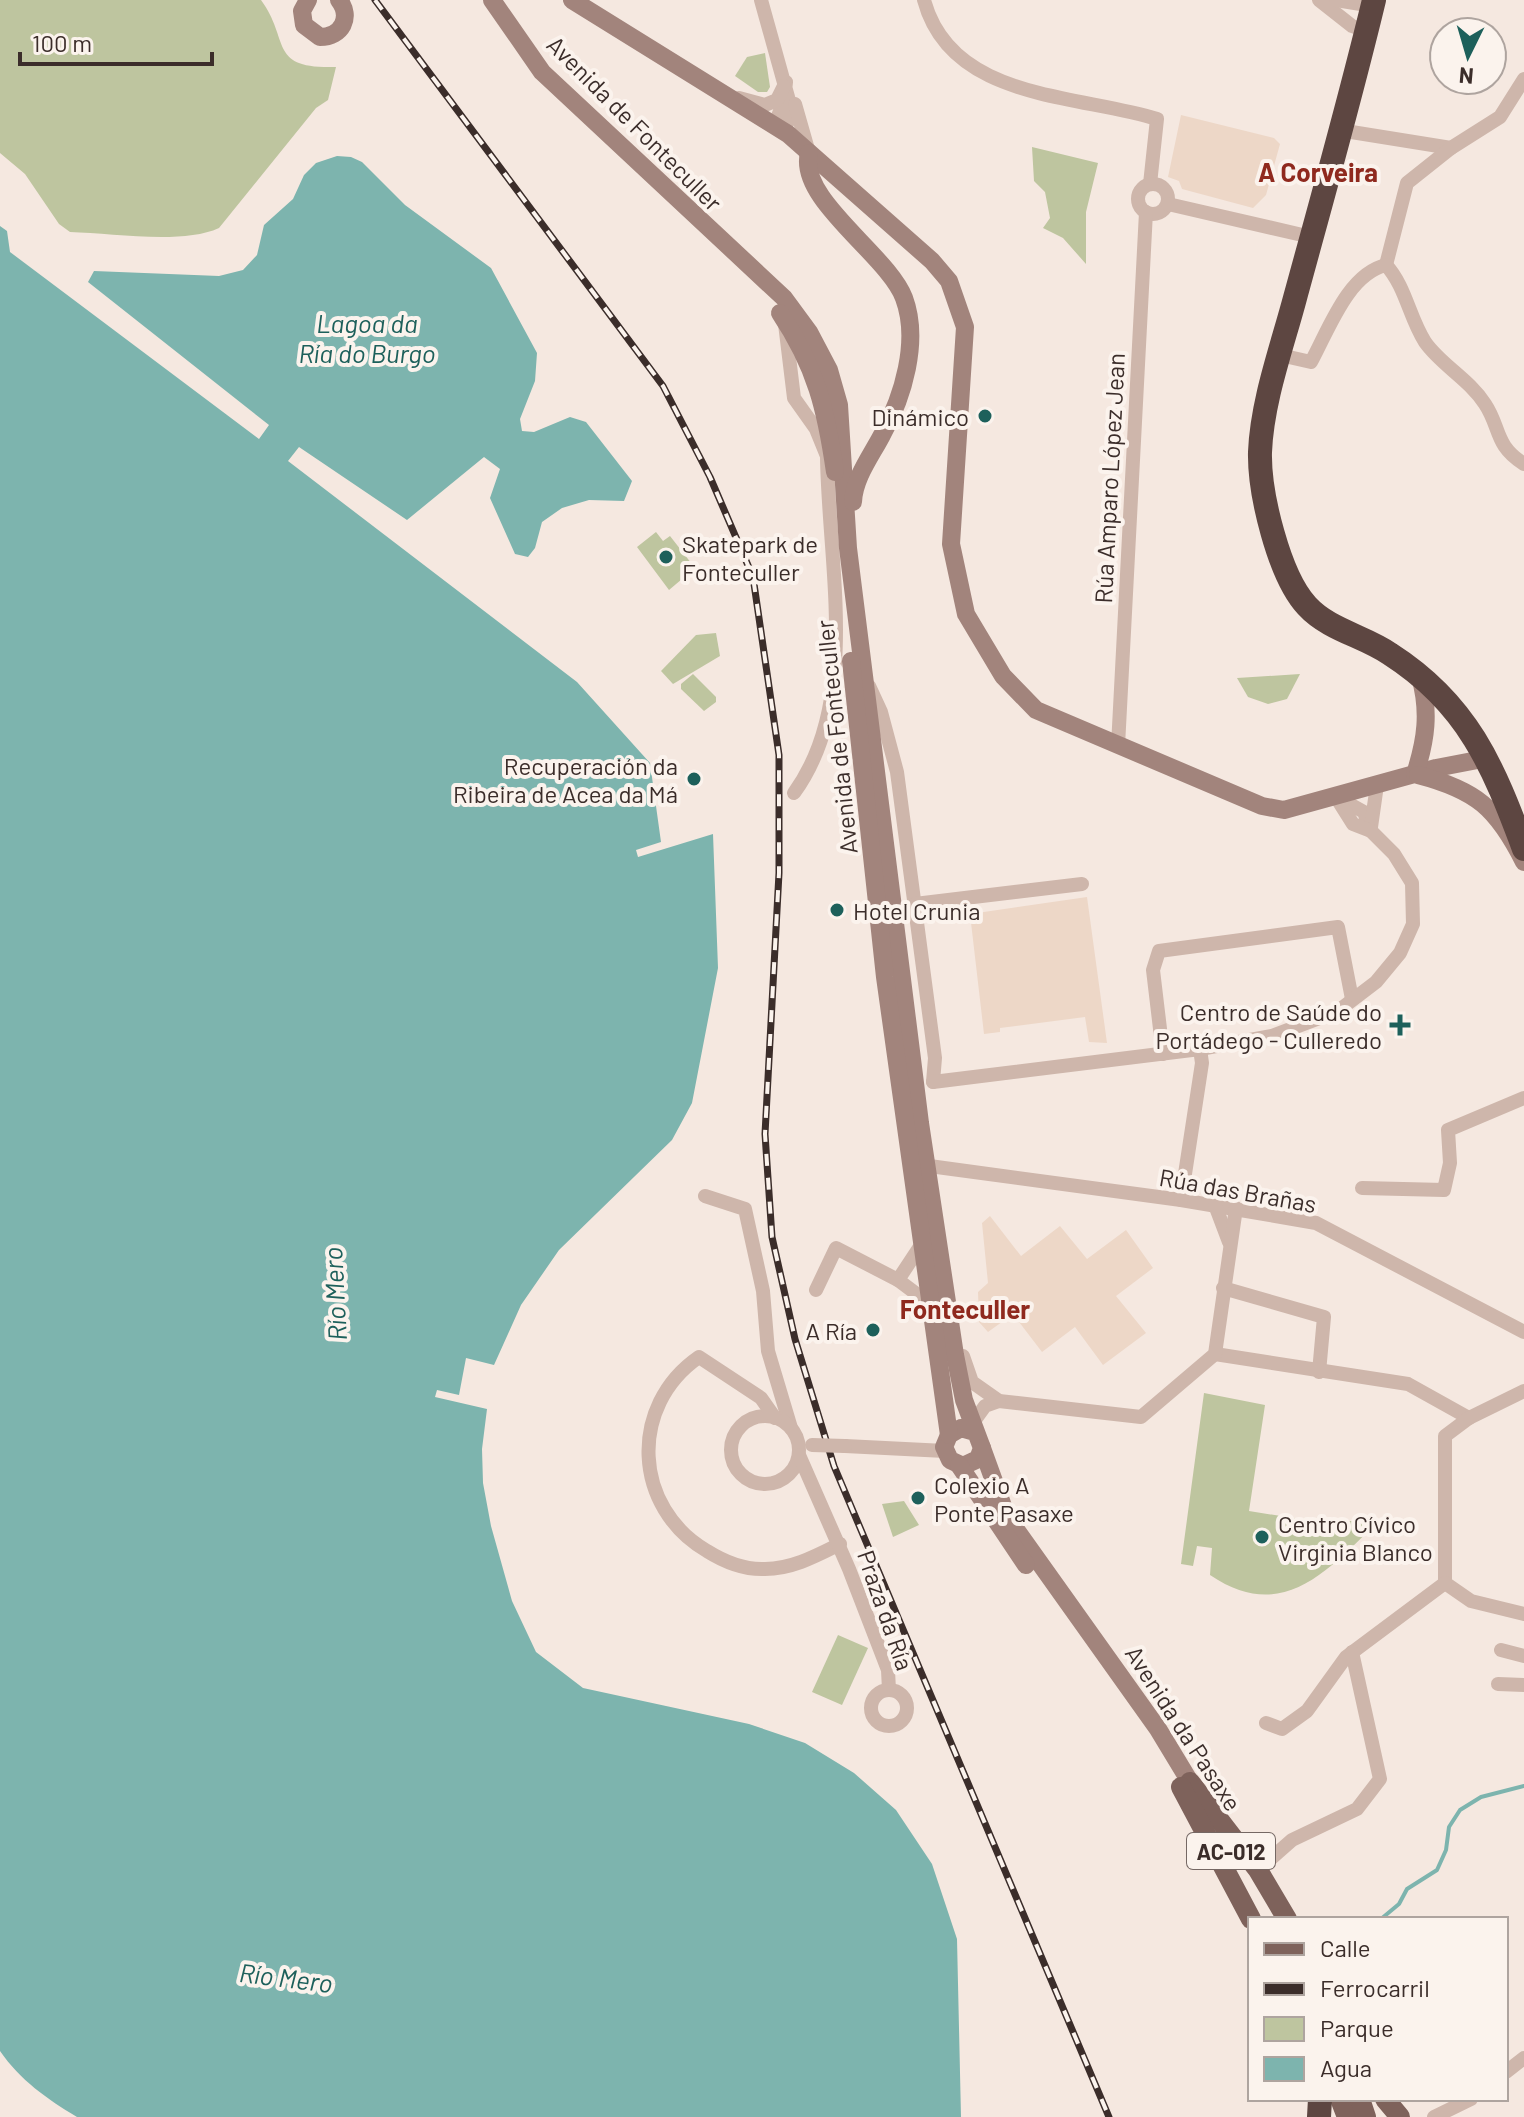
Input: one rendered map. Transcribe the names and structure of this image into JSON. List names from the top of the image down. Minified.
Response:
{"streets":{"main road":["Avenida de Fonteculler","Avenida da Pasaxe","AC-012"],"street":["Rúa Amparo López Jean","Rúa das Brañas","Praza da Ría"]},"crossings":[["Avenida de Fonteculler","Rúa das Brañas"],["Avenida de Fonteculler","Avenida da Pasaxe"]],"districts":["A Corveira","Fonteculler"],"water":["Lagoa da Ría do Burgo","Río Mero"],"places":{"other":["Dinámico","Skatepark de Fonteculler","Recuperación da Ribeira de Acea da Má","Hotel Crunia","A Ría","Colexio A Ponte Pasaxe","Centro Cívico Virginia Blanco"],"health":["Centro de Saúde do Portádego - Culleredo"]},"legend":["Calle","Ferrocarril","Parque","Agua"],"scale_bar":"100 m","north":"bottom"}
